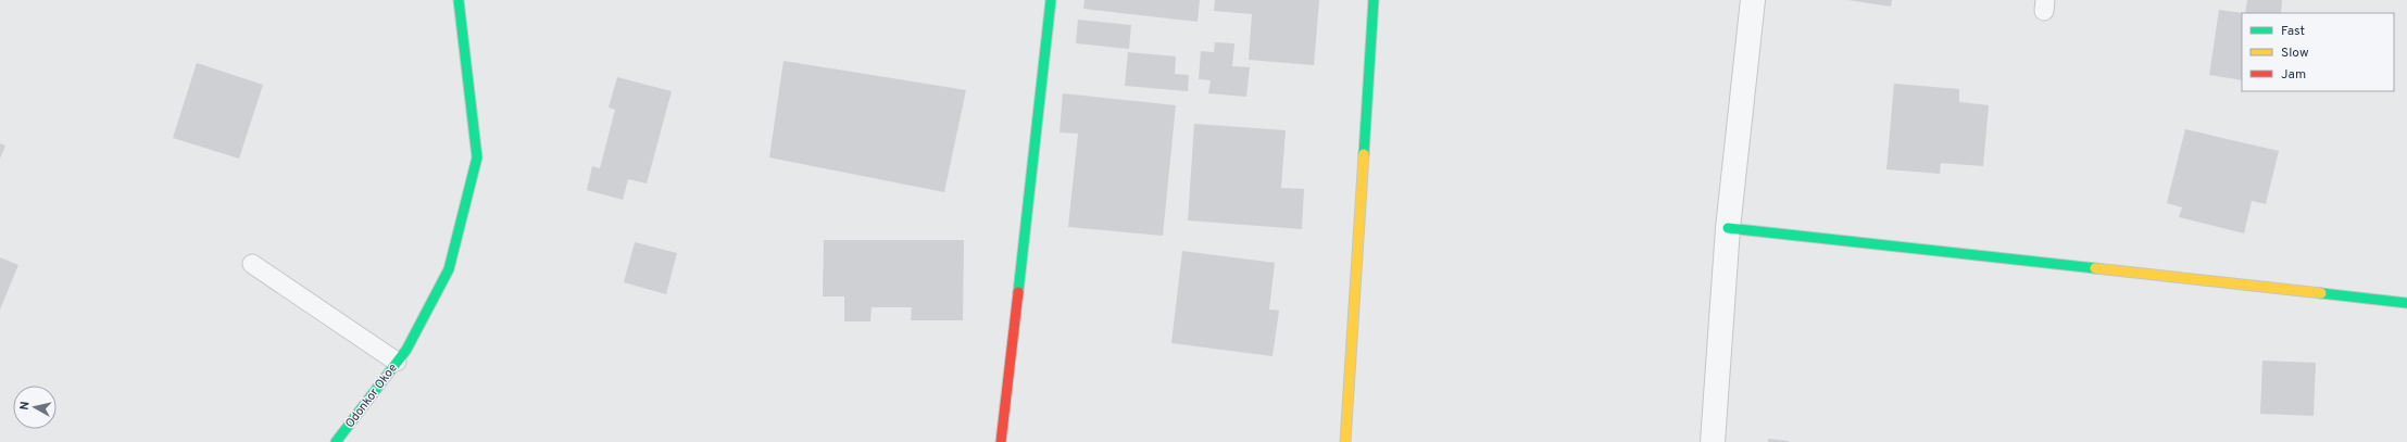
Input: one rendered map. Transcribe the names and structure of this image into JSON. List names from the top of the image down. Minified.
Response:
{"streets":{"street":["Odonkor Okoe"]},"legend":["Fast","Slow","Jam"],"north":"left"}
